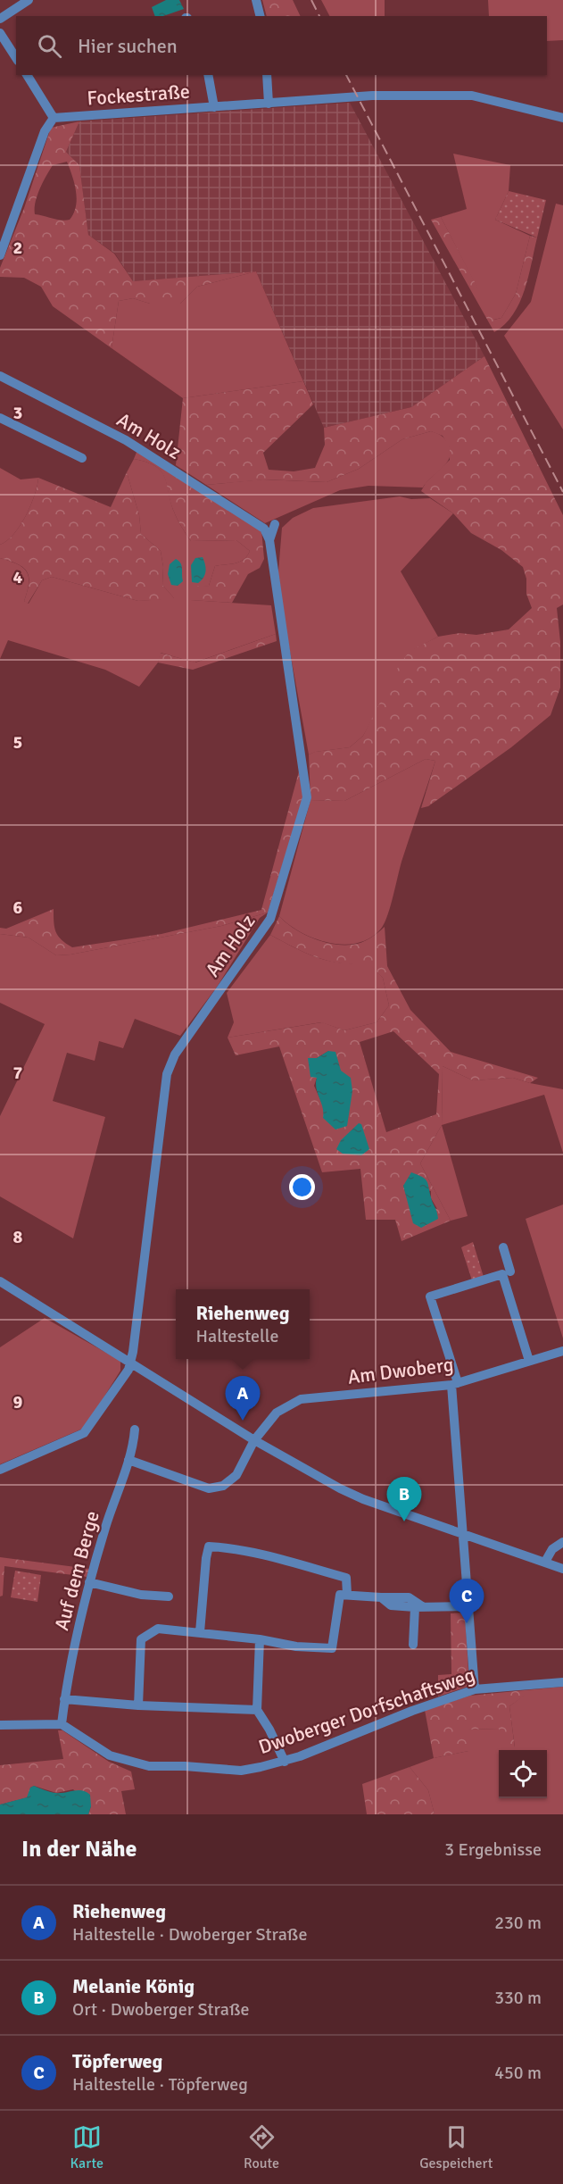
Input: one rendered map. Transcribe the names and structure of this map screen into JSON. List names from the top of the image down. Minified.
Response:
{"streets":{"street":["Fockestraße","Am Holz","Am Dwoberg","Auf dem Berge","Dwoberger Dorfschaftsweg"]},"crossings":[["Am Dwoberg","Auf dem Berge"],["Auf dem Berge","Dwoberger Dorfschaftsweg"]],"page":{"search":"Hier suchen","popup":["Riehenweg","Haltestelle"],"pins":["A","B","C"],"heading":["In der Nähe","3 Ergebnisse"],"list":[{"mark":"A","name":"Riehenweg","note":"Haltestelle · Dwoberger Straße","value":"230 m"},{"mark":"B","name":"Melanie König","note":"Ort · Dwoberger Straße","value":"330 m"},{"mark":"C","name":"Töpferweg","note":"Haltestelle · Töpferweg","value":"450 m"}],"nav":["Karte","Route","Gespeichert"]},"grid":{"rows":["2","3","4","5","6","7","8","9"]}}
